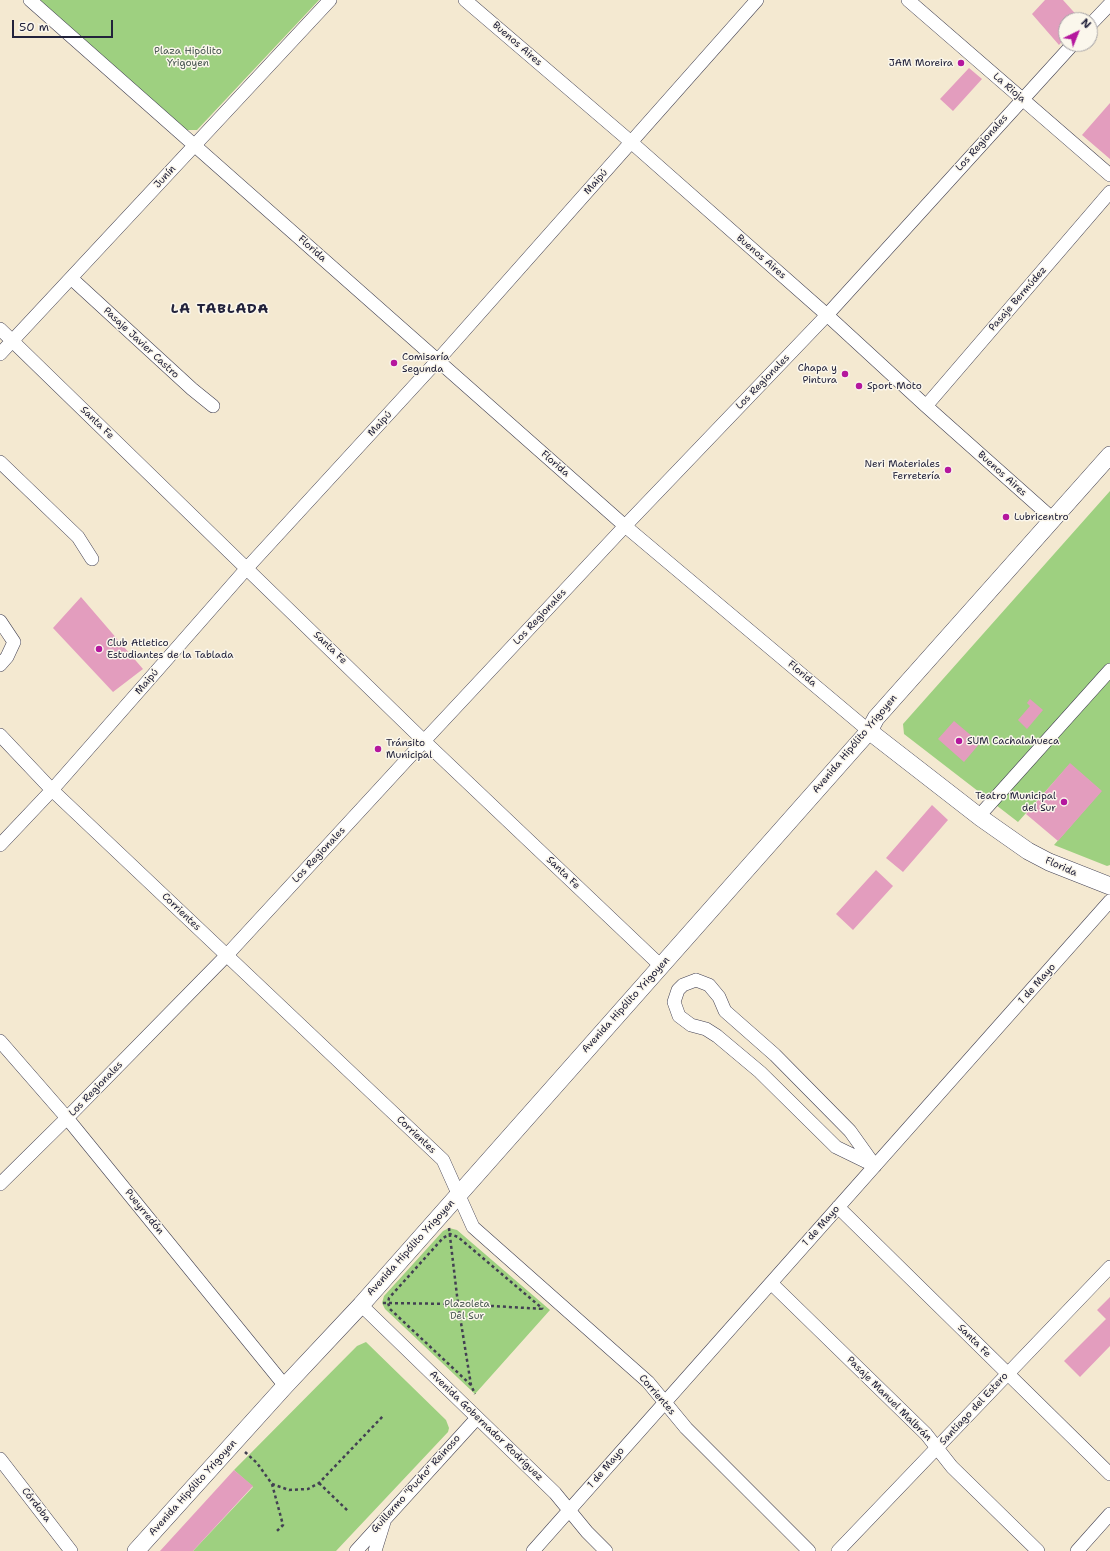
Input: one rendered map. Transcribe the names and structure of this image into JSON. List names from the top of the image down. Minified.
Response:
{"streets":{"main road":["Florida","Avenida Hipólito Yrigoyen"],"street":["Buenos Aires","La Rioja","Los Regionales","Junín","Maipú","Pasaje Bermúdez","Pasaje Javier Castro","Santa Fe","Corrientes","1 de Mayo","Pueyrredón","Pasaje Manuel Malbrán","Santiago del Estero","Avenida Gobernador Rodríguez","Guillermo \"Pucho\" Reinoso","Córdoba"]},"crossings":[["Buenos Aires","Los Regionales"],["Buenos Aires","Maipú"],["Buenos Aires","Pasaje Bermúdez"],["Buenos Aires","Avenida Hipólito Yrigoyen"],["La Rioja","Los Regionales"],["Los Regionales","Florida"],["Los Regionales","Santa Fe"],["Los Regionales","Corrientes"],["Los Regionales","Pueyrredón"],["Junín","Florida"],["Junín","Pasaje Javier Castro"],["Junín","Santa Fe"],["Maipú","Florida"],["Maipú","Santa Fe"],["Maipú","Corrientes"],["Florida","Avenida Hipólito Yrigoyen"],["Santa Fe","Avenida Hipólito Yrigoyen"],["Santa Fe","1 de Mayo"],["Santa Fe","Santiago del Estero"],["Avenida Hipólito Yrigoyen","Corrientes"],["Avenida Hipólito Yrigoyen","Pueyrredón"],["Avenida Hipólito Yrigoyen","Avenida Gobernador Rodríguez"],["Corrientes","1 de Mayo"],["1 de Mayo","Pasaje Manuel Malbrán"],["1 de Mayo","Avenida Gobernador Rodríguez"],["Pasaje Manuel Malbrán","Santiago del Estero"],["Avenida Gobernador Rodríguez","Guillermo \"Pucho\" Reinoso"]],"districts":["LA TABLADA"],"parks":["Plaza Hipólito Yrigoyen","Plazoleta Del Sur"],"places":["JAM Moreira","Comisaría Segunda","Chapa y Pintura","Sport Moto","Neri Materiales Ferretería","Lubricentro","Club Atletico Estudiantes de la Tablada","SUM Cachalahueca","Tránsito Municipal","Teatro Municipal del Sur"],"scale_bar":"50 m","north":"top right"}
